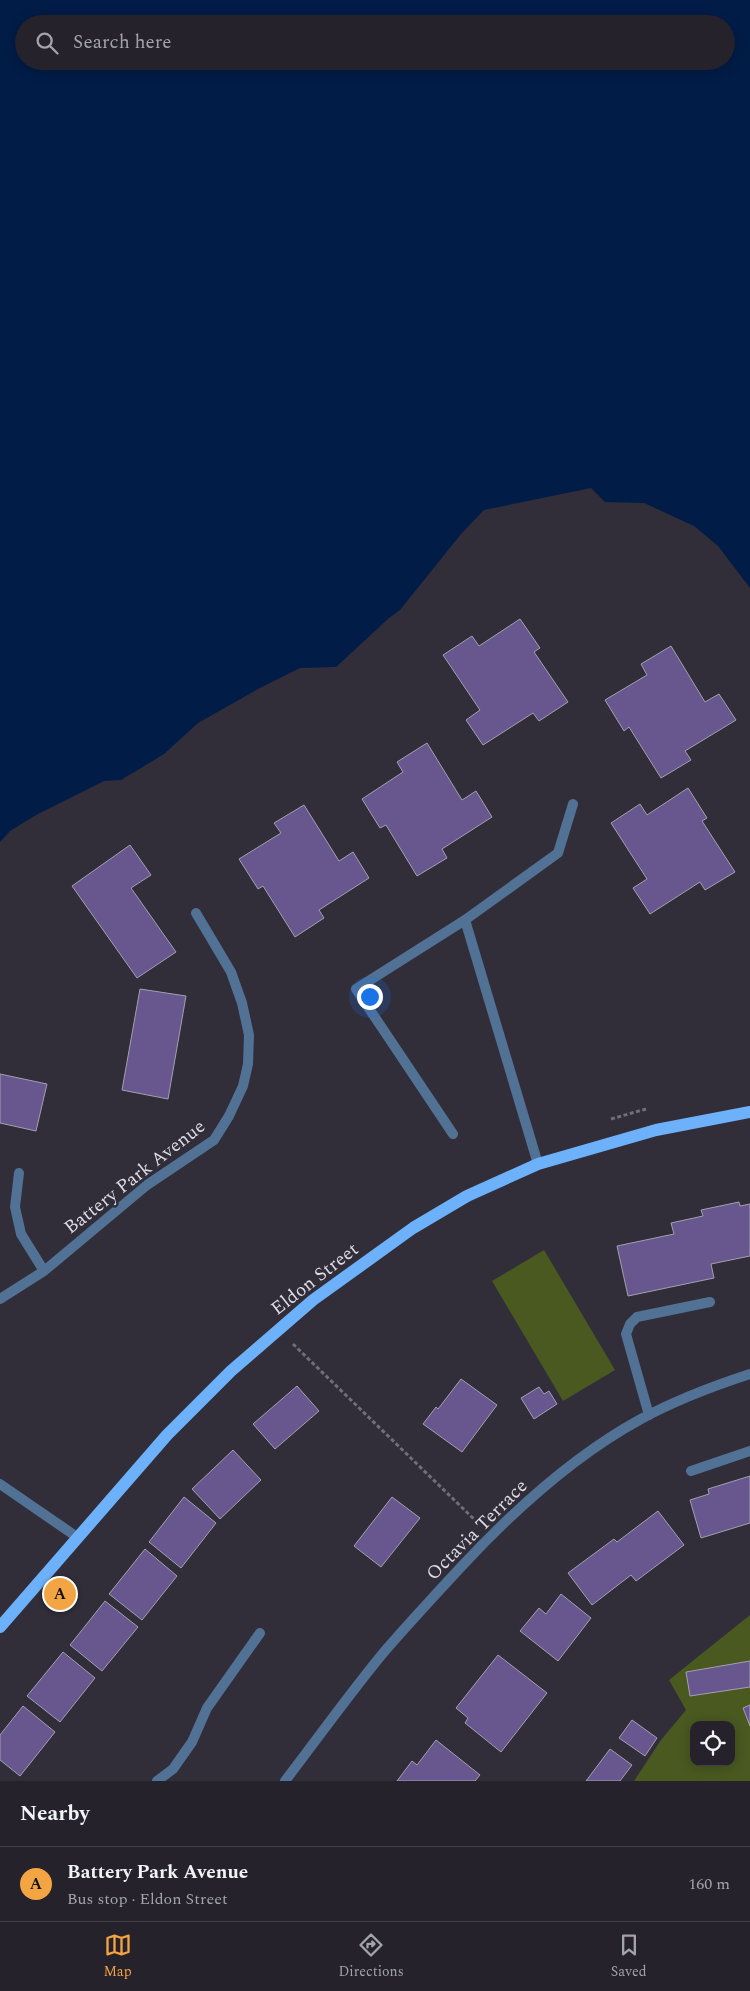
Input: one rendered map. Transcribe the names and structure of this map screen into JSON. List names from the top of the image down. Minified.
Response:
{"streets":{"main road":["Eldon Street"],"street":["Battery Park Avenue","Octavia Terrace"]},"page":{"search":"Search here","pins":"A","heading":"Nearby","list":[{"mark":"A","name":"Battery Park Avenue","note":"Bus stop · Eldon Street","value":"160 m"}],"nav":["Map","Directions","Saved"]}}
